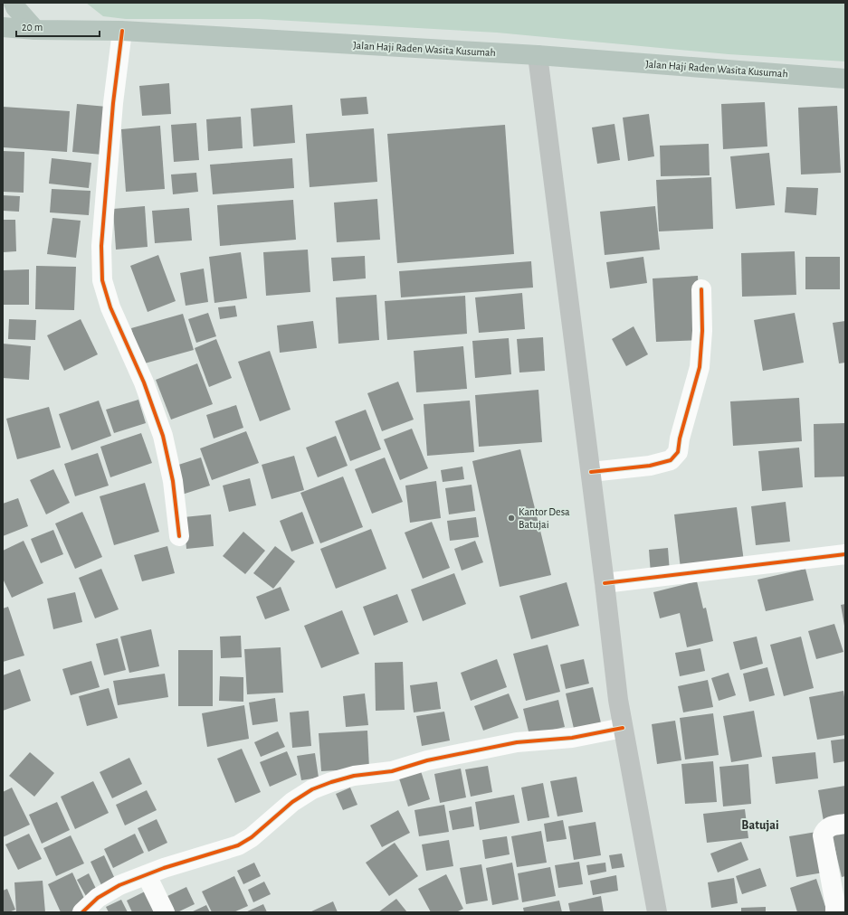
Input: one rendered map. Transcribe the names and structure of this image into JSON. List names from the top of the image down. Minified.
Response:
{"streets":{"highway":["Jalan Haji Raden Wasita Kusumah"]},"districts":["Batujai"],"places":["Kantor Desa Batujai"],"scale_bar":"20 m"}
